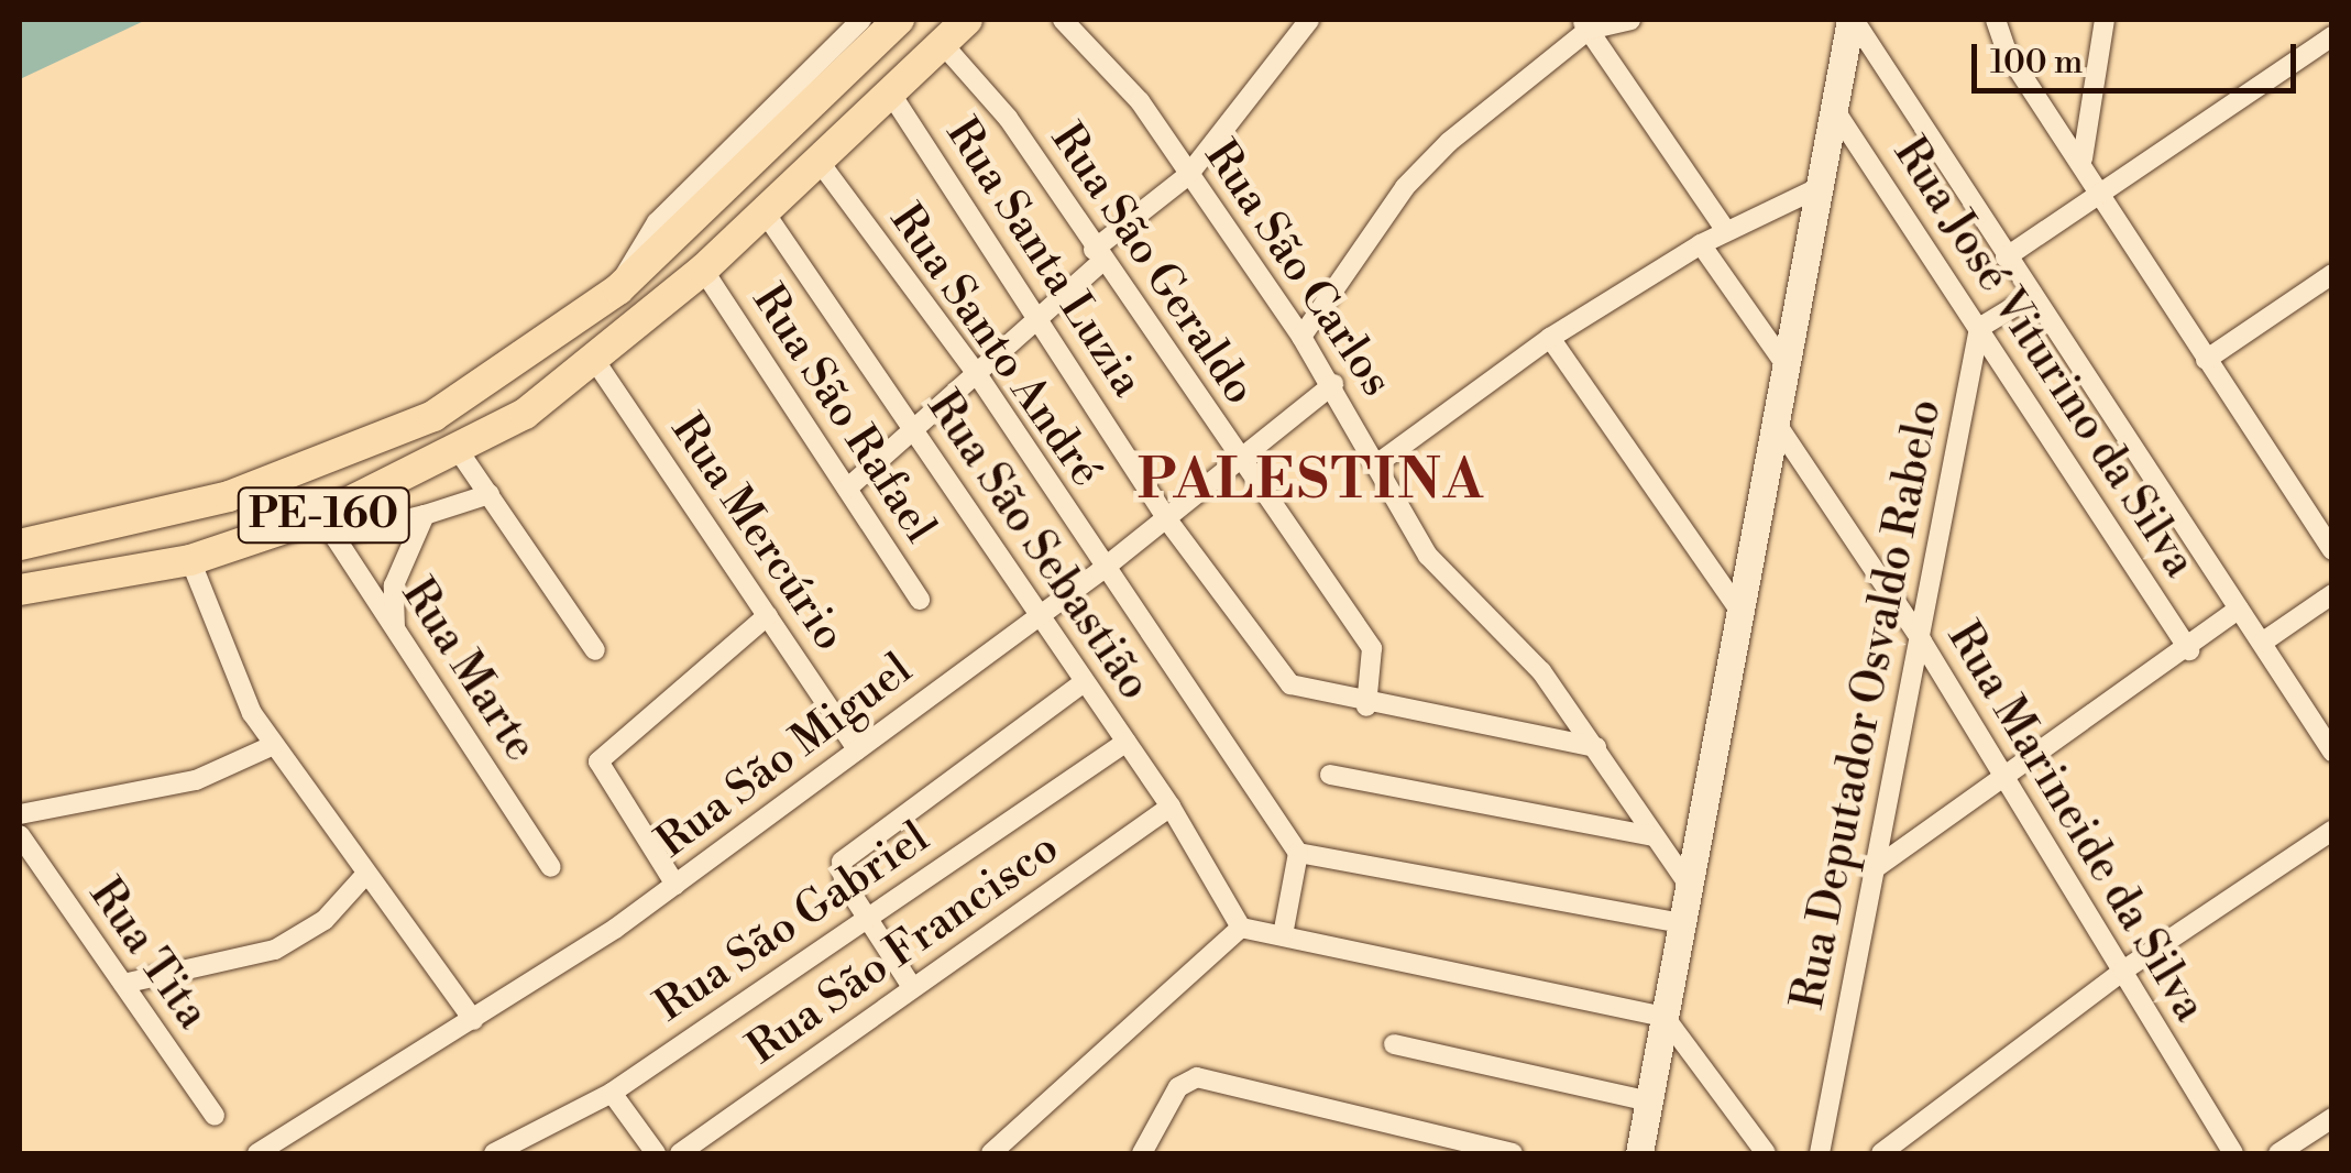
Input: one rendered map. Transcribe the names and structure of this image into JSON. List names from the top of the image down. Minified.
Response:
{"streets":{"main road":["PE-160"],"street":["Rua Santa Luzia","Rua São Geraldo","Rua São Carlos","Rua Santo André","Rua José Viturino da Silva","Rua São Rafael","Rua Mercúrio","Rua São Sebastião","Rua Marte","Rua Deputador Osvaldo Rabelo","Rua São Miguel","Rua Marineide da Silva","Rua São Gabriel","Rua São Francisco","Rua Tita"]},"crossings":[["Rua Santa Luzia","Rua São Geraldo"],["Rua Santa Luzia","Rua São Carlos"],["Rua Santa Luzia","PE-160"],["Rua Santa Luzia","Rua São Miguel"],["Rua São Geraldo","PE-160"],["Rua São Geraldo","Rua São Miguel"],["Rua São Carlos","Rua São Miguel"],["Rua Santo André","PE-160"],["Rua Santo André","Rua São Miguel"],["Rua José Viturino da Silva","Rua Deputador Osvaldo Rabelo"],["Rua São Rafael","PE-160"],["PE-160","Rua Mercúrio"],["PE-160","Rua São Sebastião"],["PE-160","Rua Marte"],["Rua Mercúrio","Rua São Miguel"],["Rua São Sebastião","Rua São Miguel"],["Rua São Sebastião","Rua São Gabriel"],["Rua São Sebastião","Rua São Francisco"],["Rua Deputador Osvaldo Rabelo","Rua Marineide da Silva"]],"districts":["PALESTINA"],"scale_bar":"100 m"}
